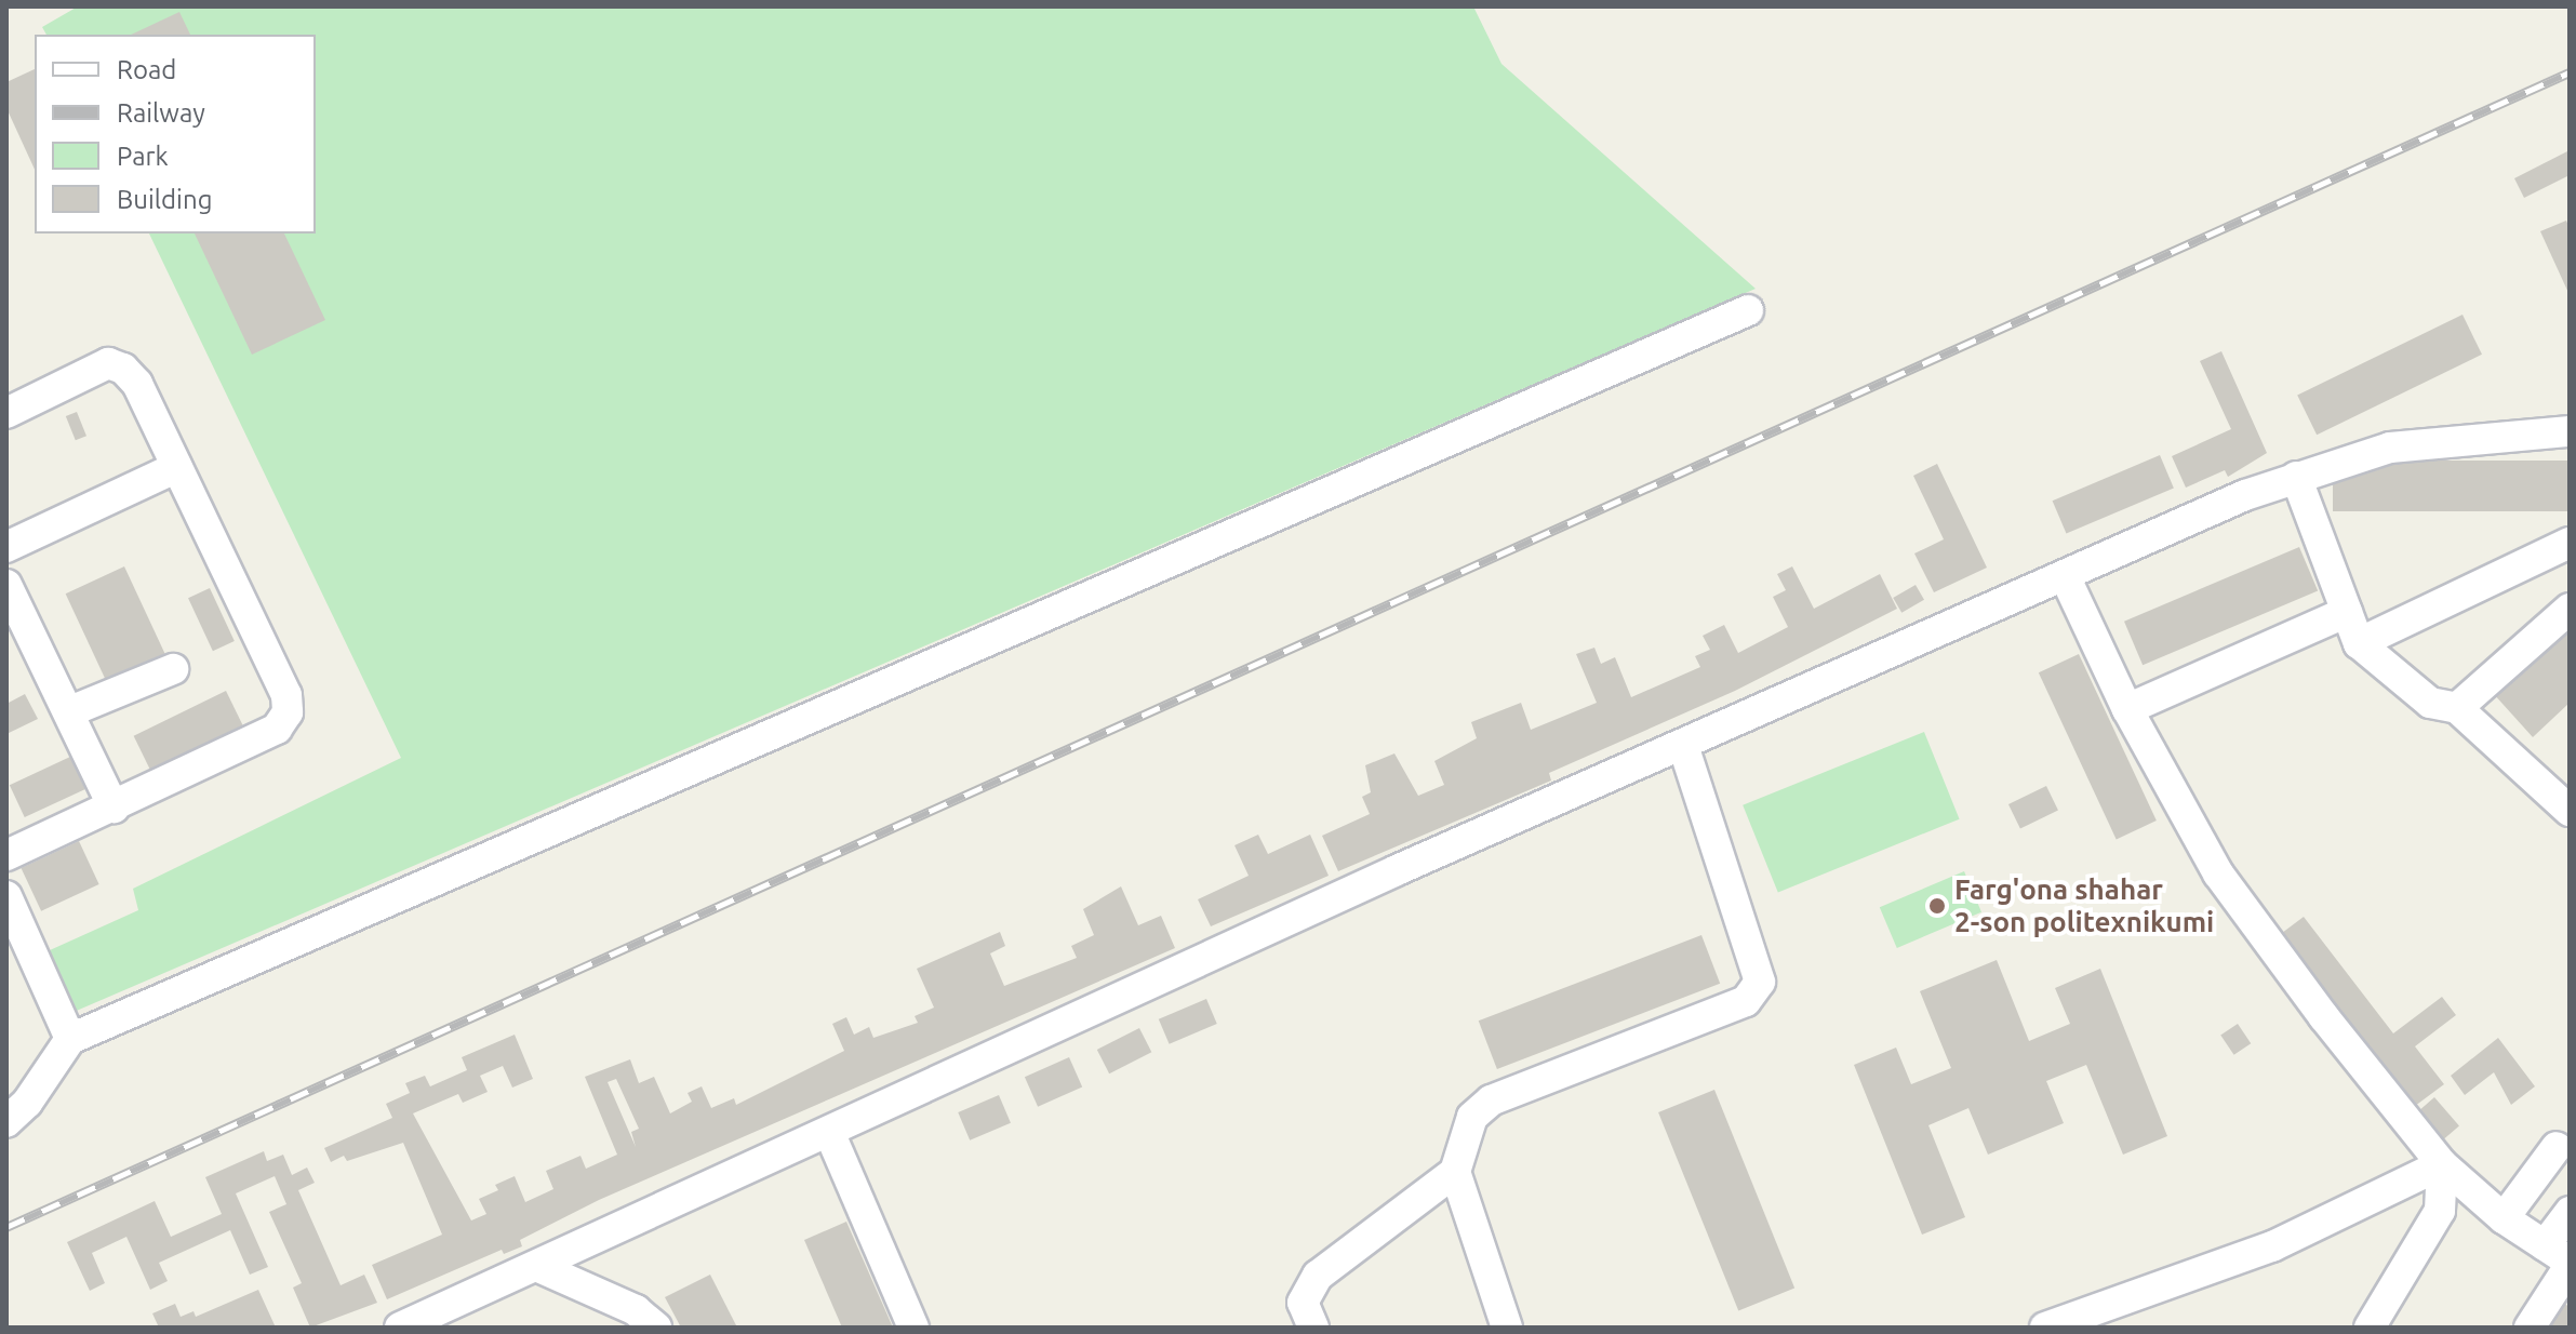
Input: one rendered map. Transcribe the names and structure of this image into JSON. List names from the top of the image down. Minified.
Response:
{"places":["Farg'ona shahar 2-son politexnikumi"],"legend":["Road","Railway","Park","Building"]}
